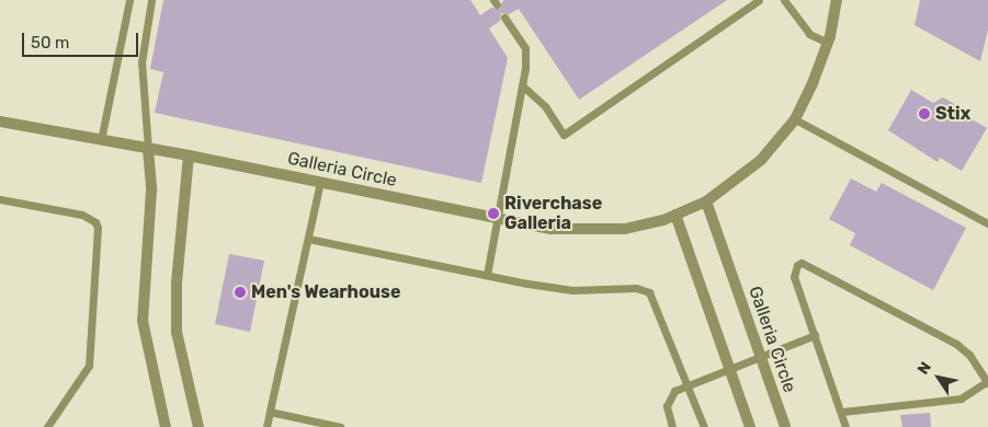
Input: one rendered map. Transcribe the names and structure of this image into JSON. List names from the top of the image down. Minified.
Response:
{"streets":{"street":["Galleria Circle"]},"places":["Stix","Riverchase Galleria","Men's Wearhouse"],"scale_bar":"50 m","north":"top left"}
